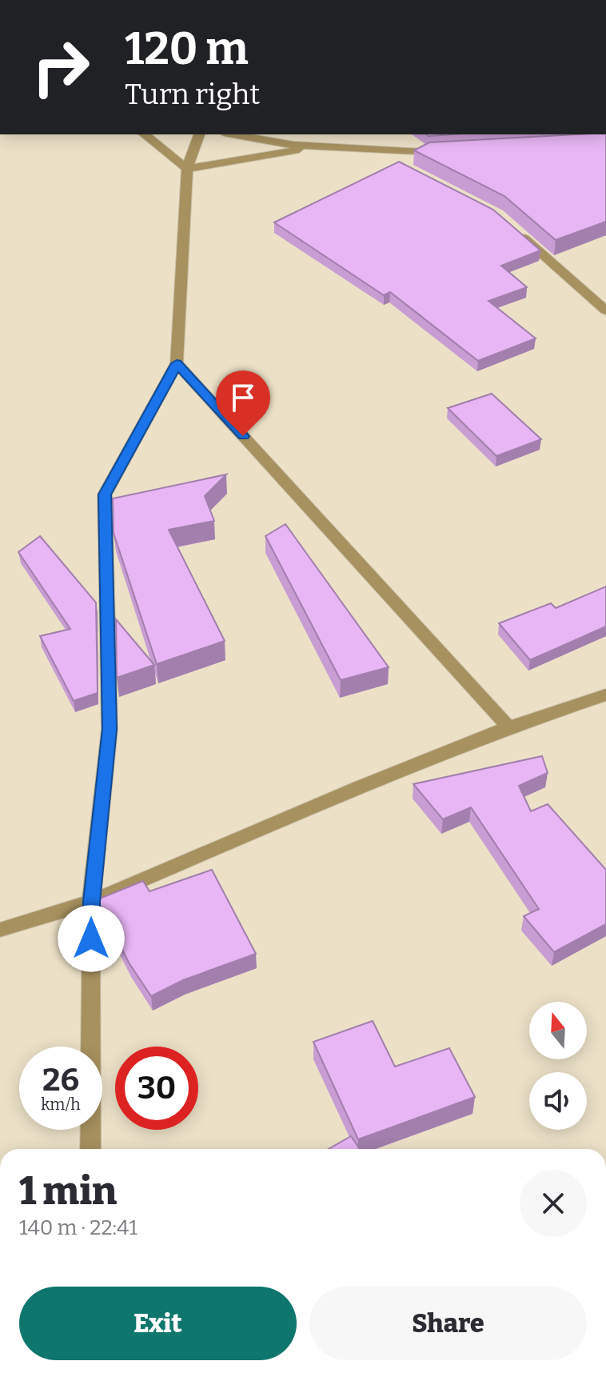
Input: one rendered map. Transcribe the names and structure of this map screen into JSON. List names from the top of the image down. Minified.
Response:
{"north":"top","page":{"turn":["120 m","Turn right"],"speed":"26 km/h","limit":"30","heading":["1 min","140 m · 22:41"],"buttons":["Exit","Share"]}}
